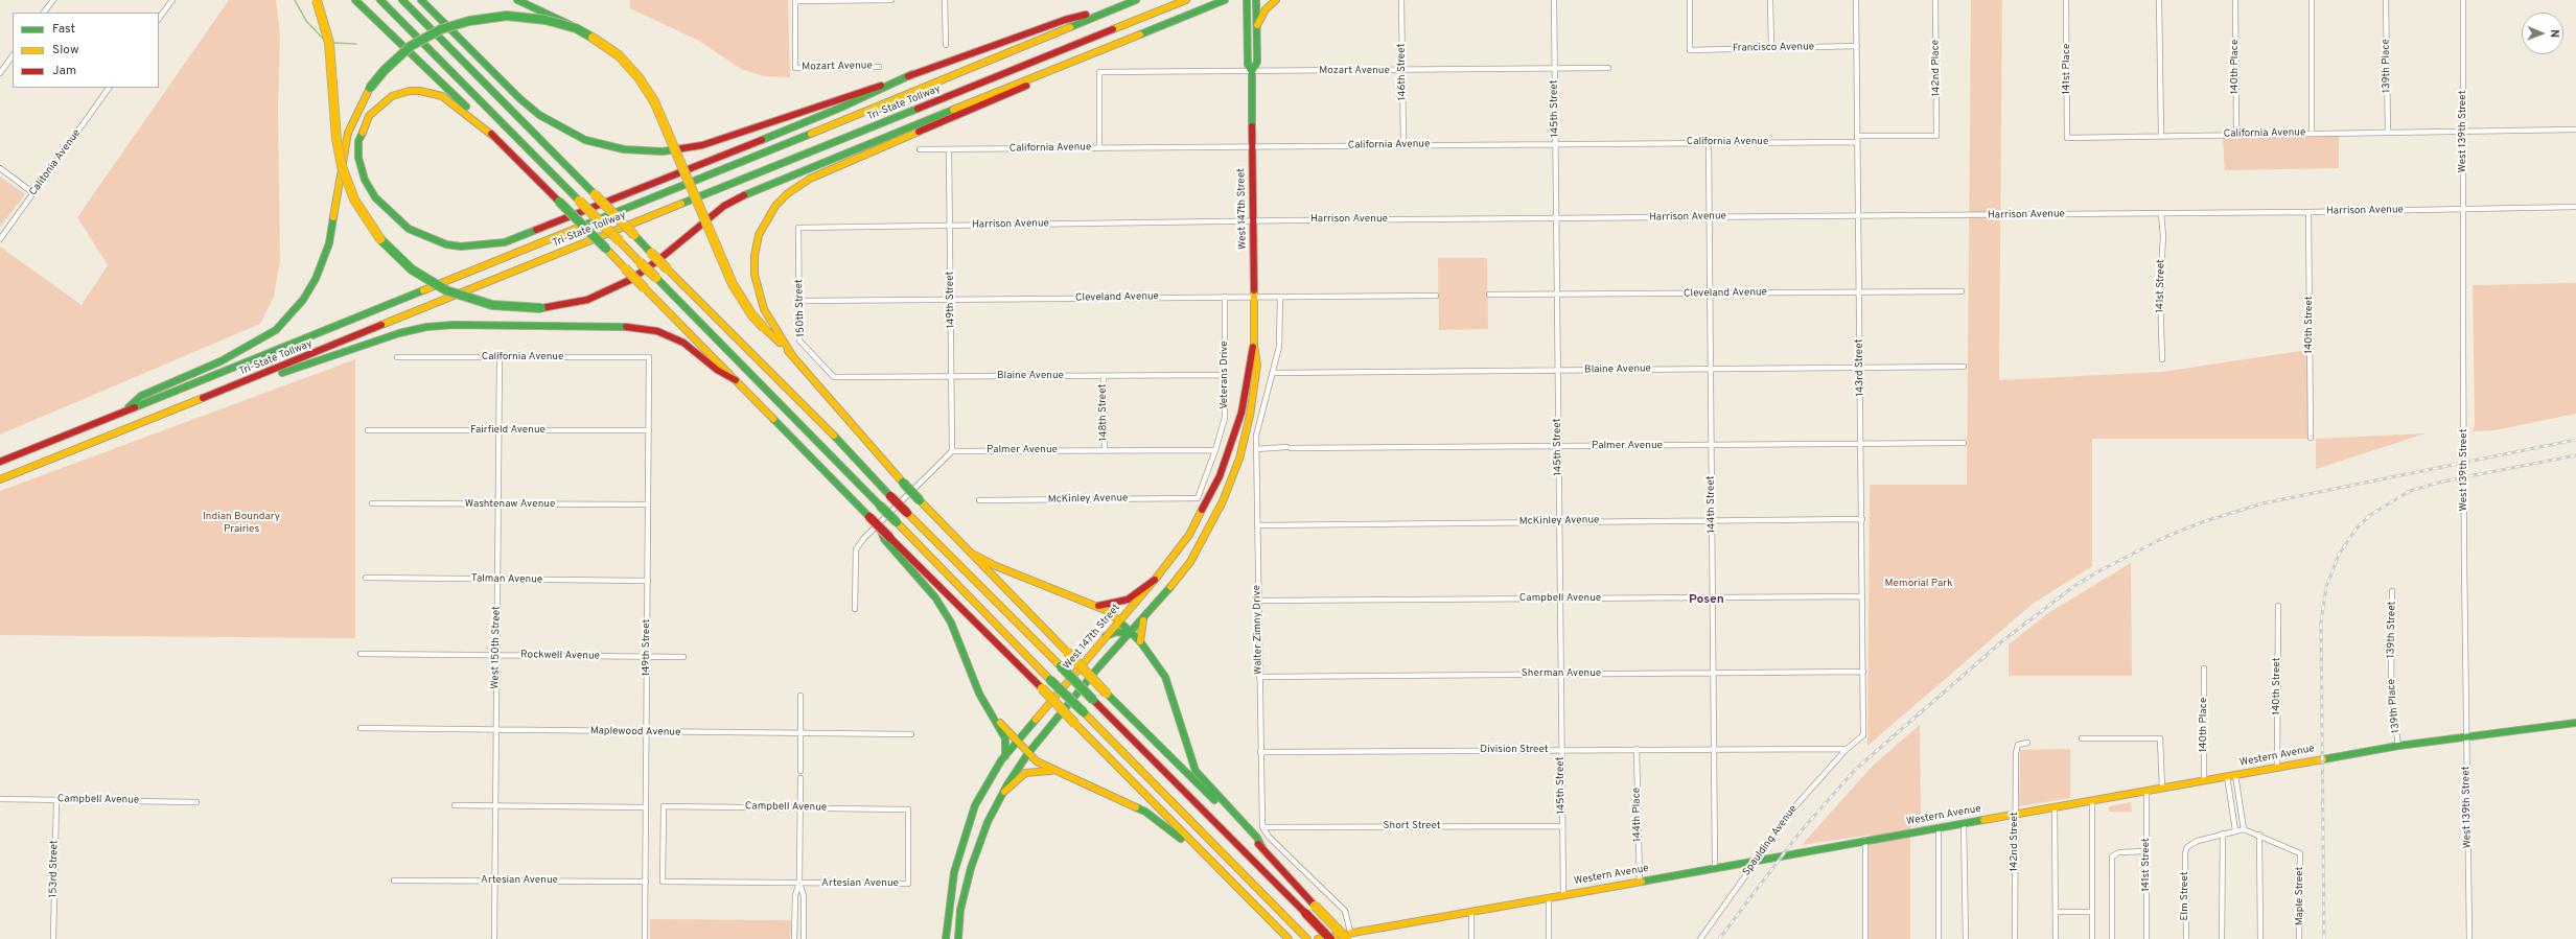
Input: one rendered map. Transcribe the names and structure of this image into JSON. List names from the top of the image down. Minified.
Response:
{"streets":{"main road":["Tri-State Tollway","West 147th Street","Western Avenue"],"street":["Francisco Avenue","139th Place","Mozart Avenue","140th Place","142nd Place","141st Place","146th Street","145th Street","West 139th Street","California Avenue","Calitonia Avenue","Harrison Avenue","141st Street","Cleveland Avenue","149th Street","150th Street","140th Street","143rd Street","Blaine Avenue","Veterans Drive","148th Street","Fairfield Avenue","Palmer Avenue","McKinley Avenue","Washtenaw Avenue","144th Street","Talman Avenue","Campbell Avenue","Walter Zimny Drive","139th Street","West 150th Street","Rockwell Avenue","Sherman Avenue","Maplewood Avenue","Division Street","144th Place","Short Street","Spaulding Avenue","142nd Street","153rd Street","Artesian Avenue","Elm Street","Maple Street"]},"crossings":[["Francisco Avenue","143rd Street"],["139th Place","California Avenue"],["139th Place","139th Street"],["139th Place","Western Avenue"],["Mozart Avenue","146th Street"],["Mozart Avenue","145th Street"],["Mozart Avenue","California Avenue"],["Mozart Avenue","West 147th Street"],["140th Place","California Avenue"],["140th Place","Western Avenue"],["142nd Place","143rd Street"],["141st Place","California Avenue"],["146th Street","California Avenue"],["145th Street","California Avenue"],["145th Street","Harrison Avenue"],["145th Street","Cleveland Avenue"],["145th Street","Blaine Avenue"],["145th Street","Palmer Avenue"],["145th Street","McKinley Avenue"],["145th Street","Campbell Avenue"],["145th Street","Sherman Avenue"],["145th Street","Division Street"],["145th Street","Western Avenue"],["145th Street","Short Street"],["West 139th Street","California Avenue"],["West 139th Street","Harrison Avenue"],["West 139th Street","Western Avenue"],["California Avenue","West 147th Street"],["California Avenue","149th Street"],["California Avenue","143rd Street"],["California Avenue","144th Street"],["California Avenue","West 150th Street"],["West 147th Street","Harrison Avenue"],["West 147th Street","Cleveland Avenue"],["Harrison Avenue","141st Street"],["Harrison Avenue","149th Street"],["Harrison Avenue","150th Street"],["Harrison Avenue","140th Street"],["Harrison Avenue","143rd Street"],["Harrison Avenue","144th Street"],["141st Street","Western Avenue"],["Cleveland Avenue","149th Street"],["Cleveland Avenue","150th Street"],["Cleveland Avenue","143rd Street"],["Cleveland Avenue","Veterans Drive"],["Cleveland Avenue","144th Street"],["Cleveland Avenue","Walter Zimny Drive"],["149th Street","Blaine Avenue"],["149th Street","Fairfield Avenue"],["149th Street","Palmer Avenue"],["149th Street","Washtenaw Avenue"],["149th Street","Talman Avenue"],["149th Street","Rockwell Avenue"],["149th Street","Maplewood Avenue"],["149th Street","Artesian Avenue"],["150th Street","Blaine Avenue"],["140th Street","Western Avenue"],["143rd Street","Blaine Avenue"],["143rd Street","Palmer Avenue"],["143rd Street","McKinley Avenue"],["143rd Street","Campbell Avenue"],["143rd Street","Sherman Avenue"],["143rd Street","Division Street"],["143rd Street","Spaulding Avenue"],["Blaine Avenue","Veterans Drive"],["Blaine Avenue","148th Street"],["Blaine Avenue","144th Street"],["Blaine Avenue","Walter Zimny Drive"],["Veterans Drive","Palmer Avenue"],["Veterans Drive","McKinley Avenue"],["148th Street","Palmer Avenue"],["Fairfield Avenue","West 150th Street"],["Palmer Avenue","144th Street"],["Palmer Avenue","Walter Zimny Drive"],["McKinley Avenue","144th Street"],["McKinley Avenue","Walter Zimny Drive"],["Washtenaw Avenue","West 150th Street"],["144th Street","Campbell Avenue"],["144th Street","Sherman Avenue"],["144th Street","Division Street"],["144th Street","Western Avenue"],["Talman Avenue","West 150th Street"],["Campbell Avenue","Walter Zimny Drive"],["Campbell Avenue","153rd Street"],["Campbell Avenue","Artesian Avenue"],["Walter Zimny Drive","Sherman Avenue"],["Walter Zimny Drive","Division Street"],["Walter Zimny Drive","Short Street"],["West 150th Street","Rockwell Avenue"],["West 150th Street","Maplewood Avenue"],["West 150th Street","Artesian Avenue"],["Division Street","144th Place"],["Division Street","Spaulding Avenue"],["Western Avenue","144th Place"],["Western Avenue","Spaulding Avenue"],["Western Avenue","142nd Street"]],"districts":["Posen"],"parks":["Indian Boundary Prairies","Memorial Park"],"legend":["Fast","Slow","Jam"],"north":"right"}
